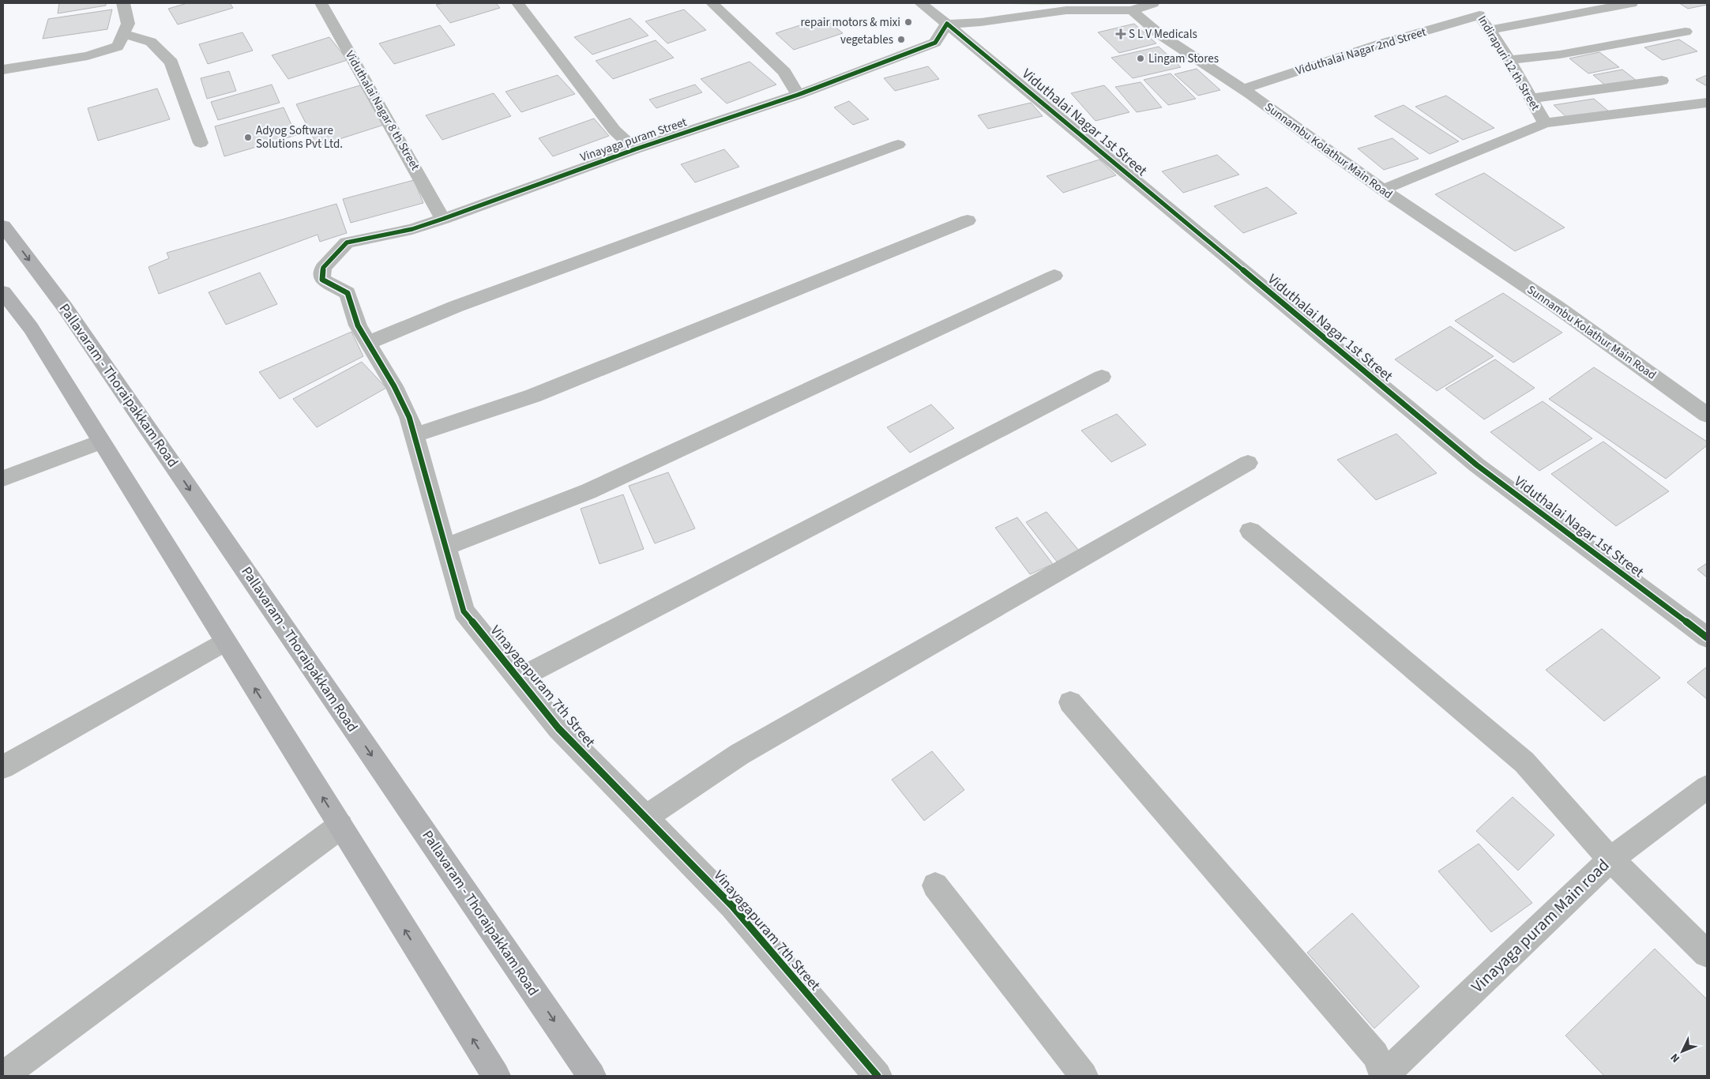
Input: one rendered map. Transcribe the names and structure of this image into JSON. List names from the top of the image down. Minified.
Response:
{"streets":{"main road":["Pallavaram - Thoraipakkam Road"],"street":["Viduthalai Nagar 2nd Street","Indirapuri 12 th Street","Viduthalai Nagar 8 th Street","Viduthalai Nagar 1st Street","Vinayaga puram Street","Sunnambu Kolathur Main Road","Vinayagapuram 7th Street","Vinayaga puram Main road"]},"crossings":[["Viduthalai Nagar 2nd Street","Indirapuri 12 th Street"],["Viduthalai Nagar 2nd Street","Sunnambu Kolathur Main Road"],["Viduthalai Nagar 8 th Street","Vinayaga puram Street"],["Viduthalai Nagar 1st Street","Vinayaga puram Street"],["Vinayaga puram Street","Vinayagapuram 7th Street"]],"places":{"other":["repair motors & mixi","vegetables","Lingam Stores","Adyog Software Solutions Pvt Ltd."],"health":["S L V Medicals"]},"north":"bottom left"}
